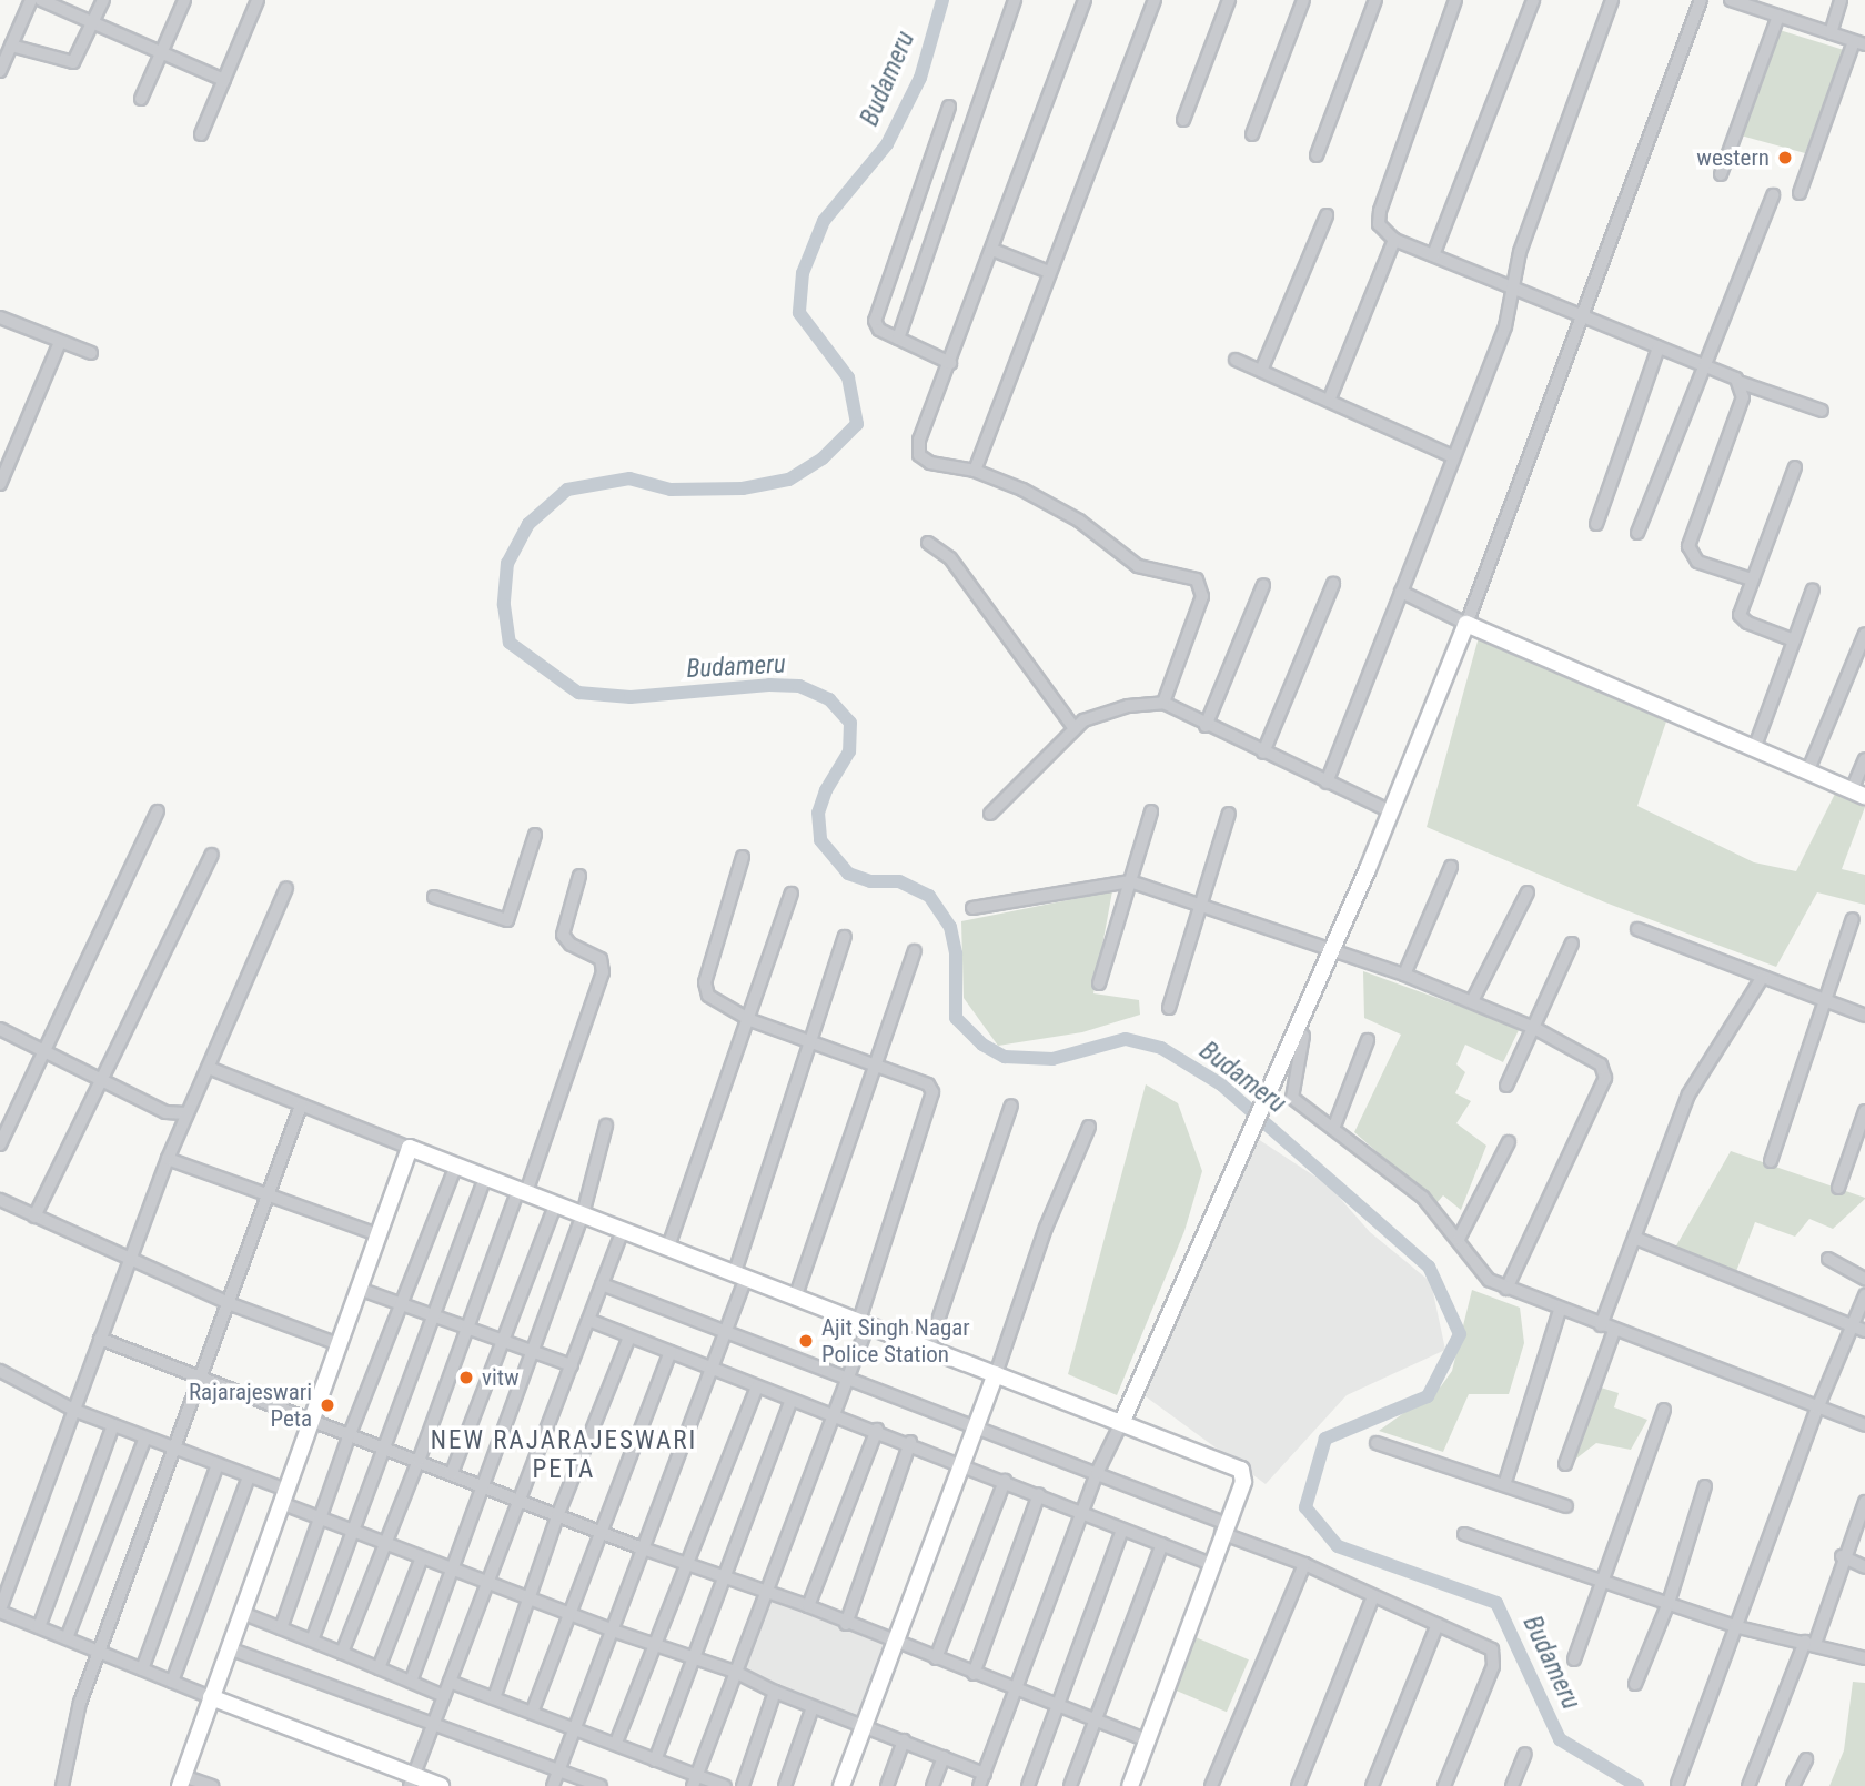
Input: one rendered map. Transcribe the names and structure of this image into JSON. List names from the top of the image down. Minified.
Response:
{"districts":["NEW RAJARAJESWARI PETA"],"water":["Budameru"],"places":["western","Ajit Singh Nagar Police Station","vitw","Rajarajeswari Peta"]}
